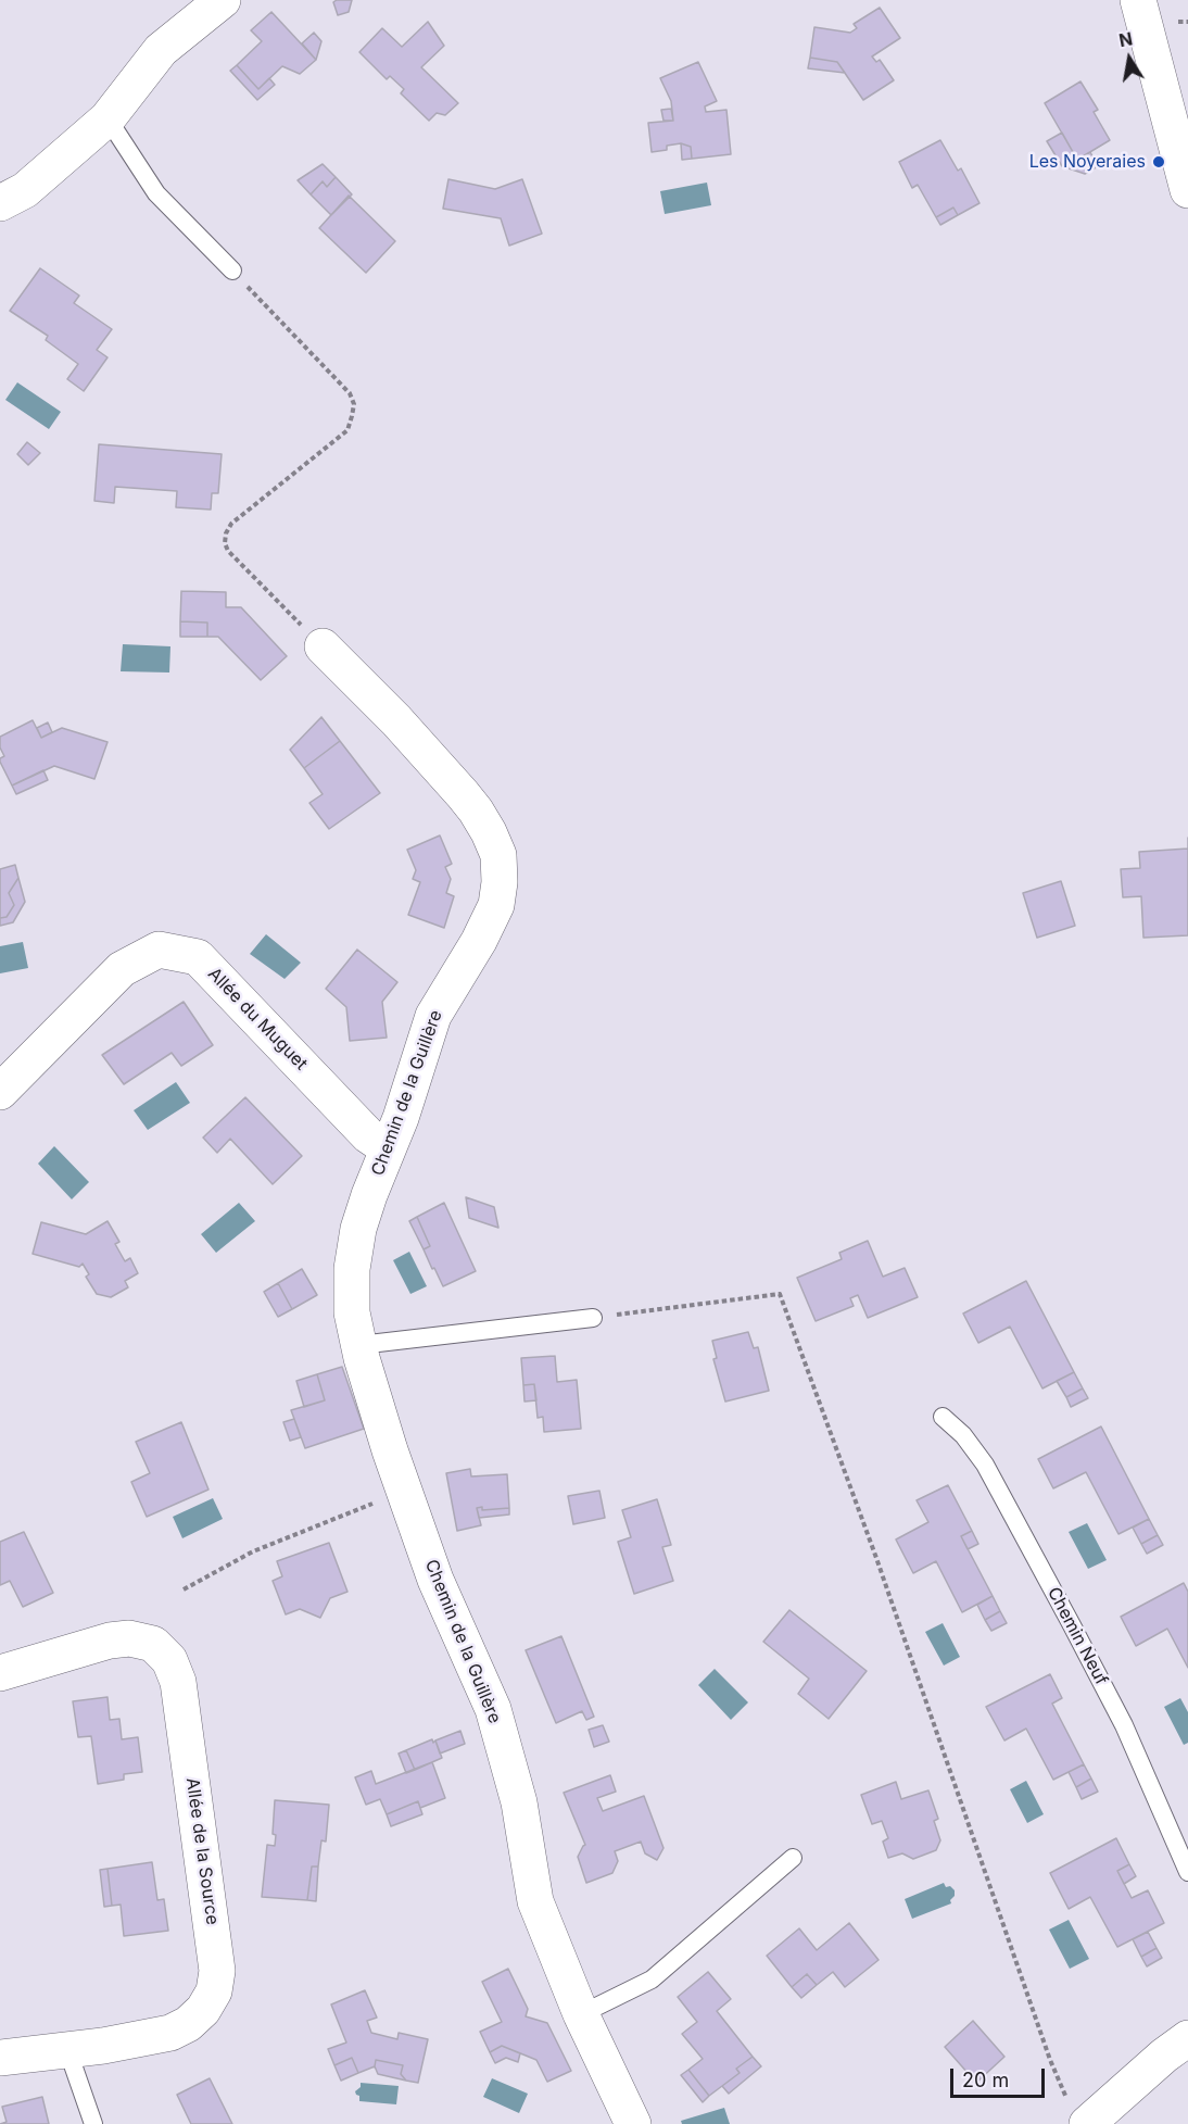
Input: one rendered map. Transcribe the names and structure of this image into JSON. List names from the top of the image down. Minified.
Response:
{"streets":{"street":["Allée du Muguet","Chemin de la Guillère","Allée de la Source"],"lane":["Chemin Neuf"]},"crossings":[["Allée du Muguet","Chemin de la Guillère"]],"places":["Les Noyeraies"],"scale_bar":"20 m","north":"top"}
